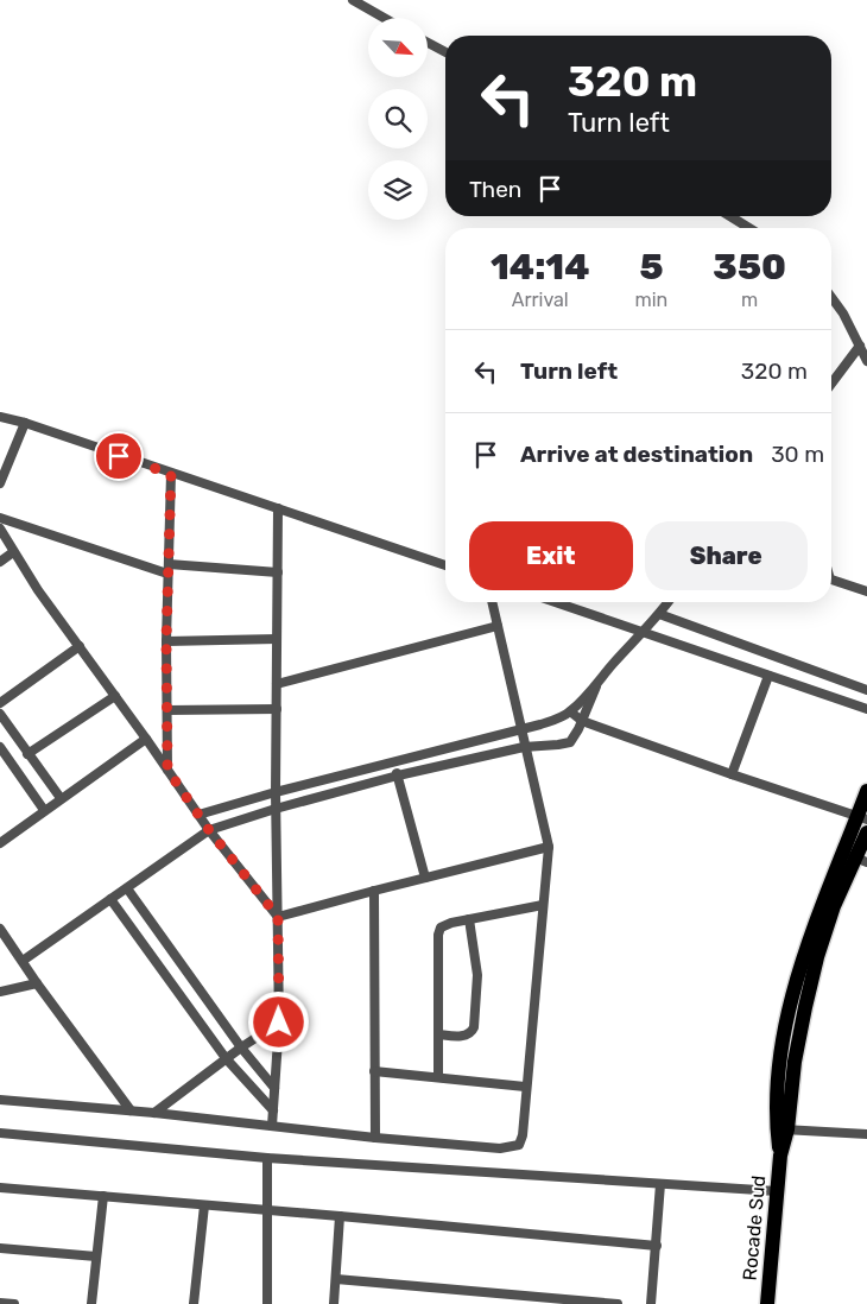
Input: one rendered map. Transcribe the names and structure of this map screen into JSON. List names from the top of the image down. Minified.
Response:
{"streets":{"main road":["Rocade Sud"]},"north":"bottom right","page":{"turn":["320 m","Turn left"],"then":"Then","eta":["14:14","Arrival","5","min","350","m"],"list":[{"name":"Turn left","value":"320 m"},{"name":"Arrive at destination","value":"30 m"}],"buttons":["Exit","Share"]}}
